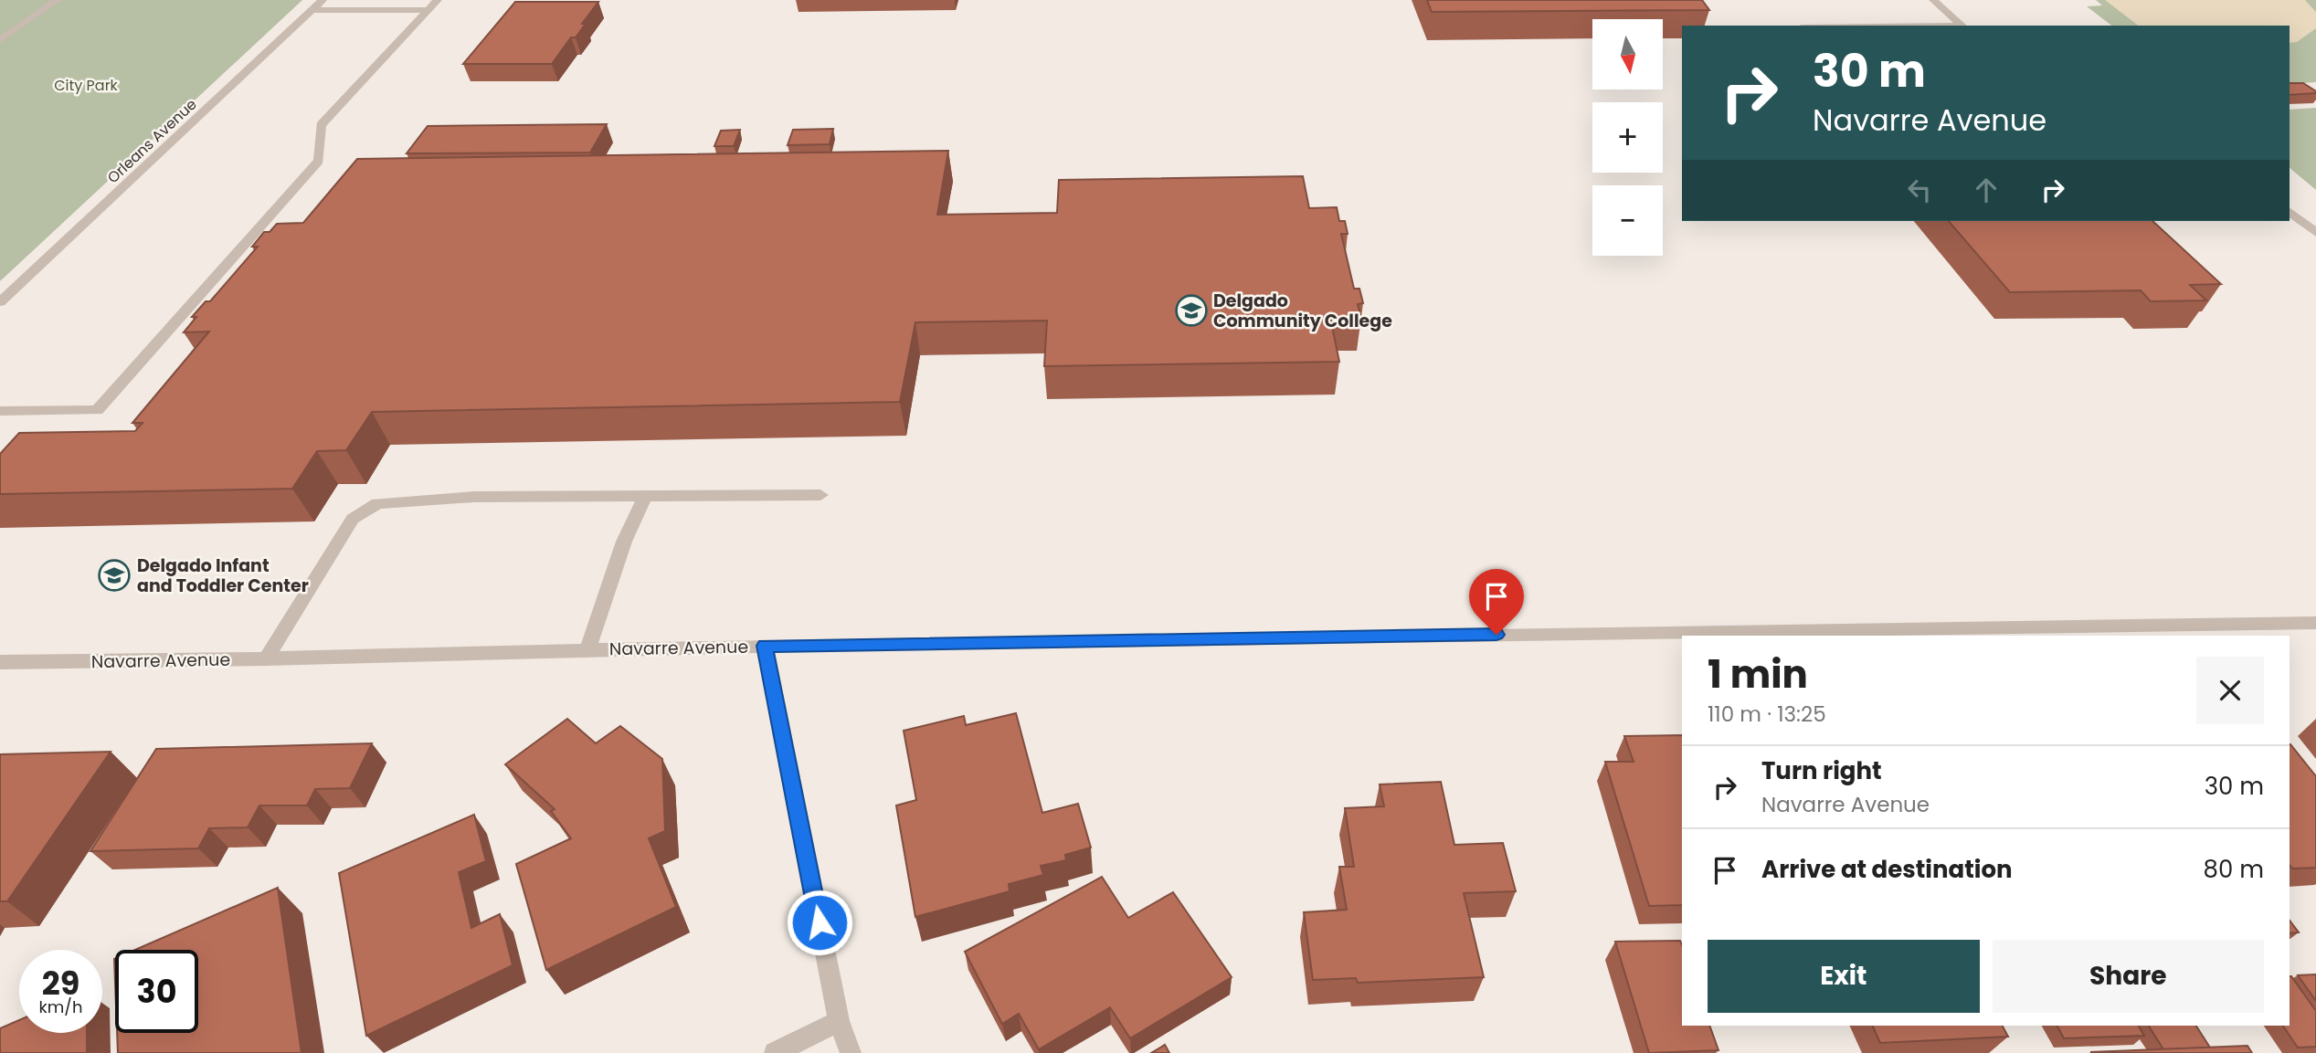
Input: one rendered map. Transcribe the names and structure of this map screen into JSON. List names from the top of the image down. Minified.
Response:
{"streets":{"street":["Orleans Avenue","Navarre Avenue"]},"parks":["City Park"],"places":{"school or university":["Delgado Community College","Delgado Infant and Toddler Center"]},"north":"bottom","page":{"map_buttons":["+","−"],"turn":["30 m","Navarre Avenue"],"heading":["1 min","110 m · 13:25"],"list":[{"name":"Turn right","note":"Navarre Avenue","value":"30 m"},{"name":"Arrive at destination","value":"80 m"}],"buttons":["Exit","Share"],"speed":"29 km/h","limit":"30"}}
